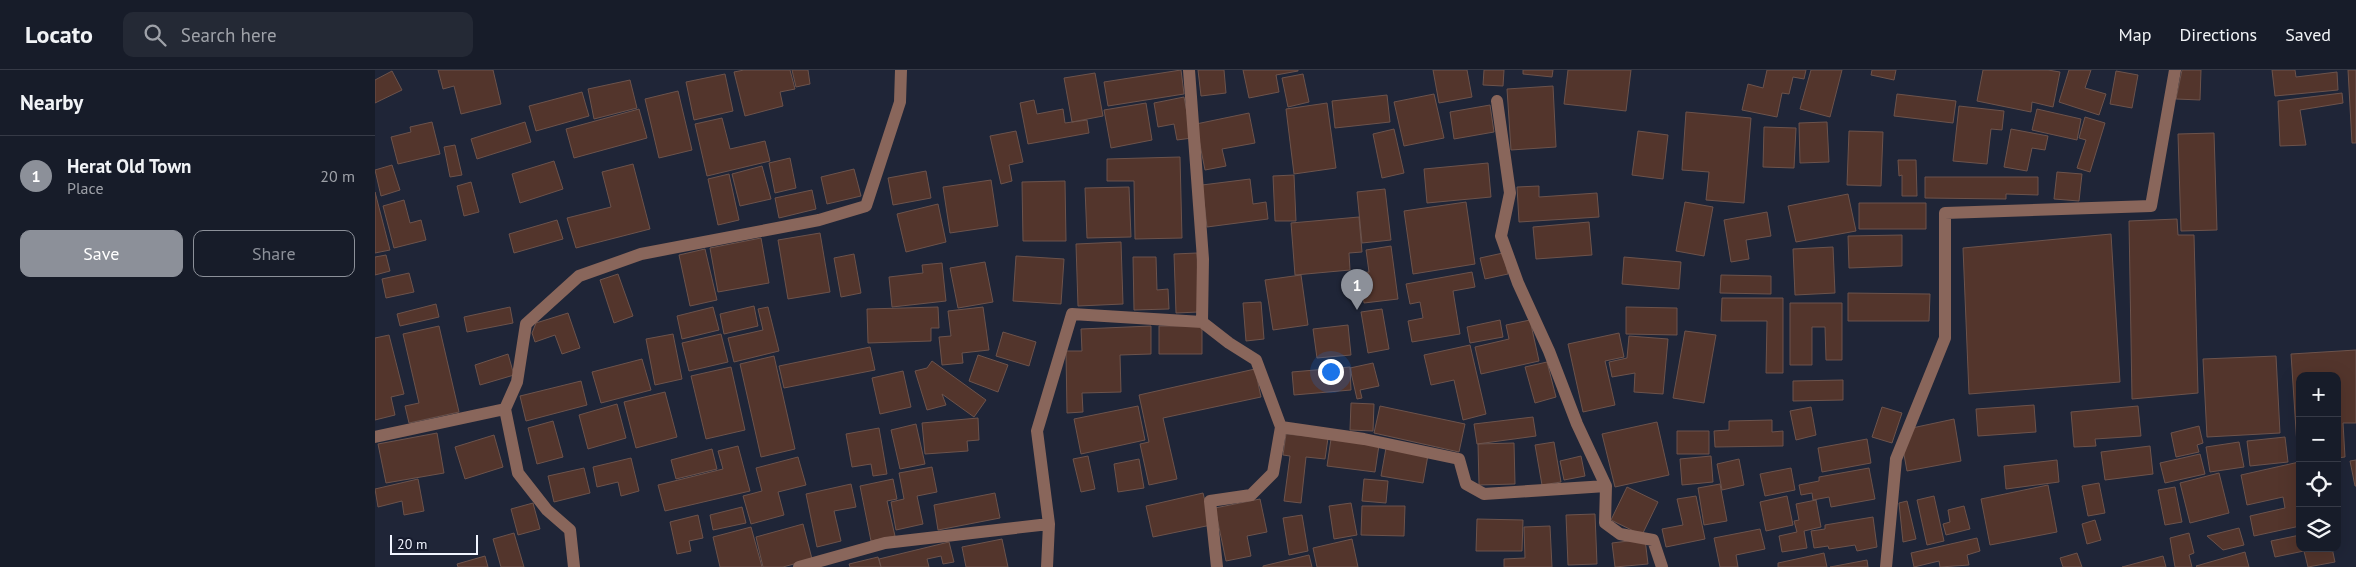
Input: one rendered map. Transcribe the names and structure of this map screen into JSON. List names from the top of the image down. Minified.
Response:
{"scale_bar":"20 m","page":{"header":"Locato","search":"Search here","nav":["Map","Directions","Saved"],"heading":"Nearby","list":[{"mark":"1","name":"Herat Old Town","note":"Place","value":"20 m"}],"buttons":["Save","Share"],"pins":"1","map_buttons":["+","−"],"scale":"20 m"}}
